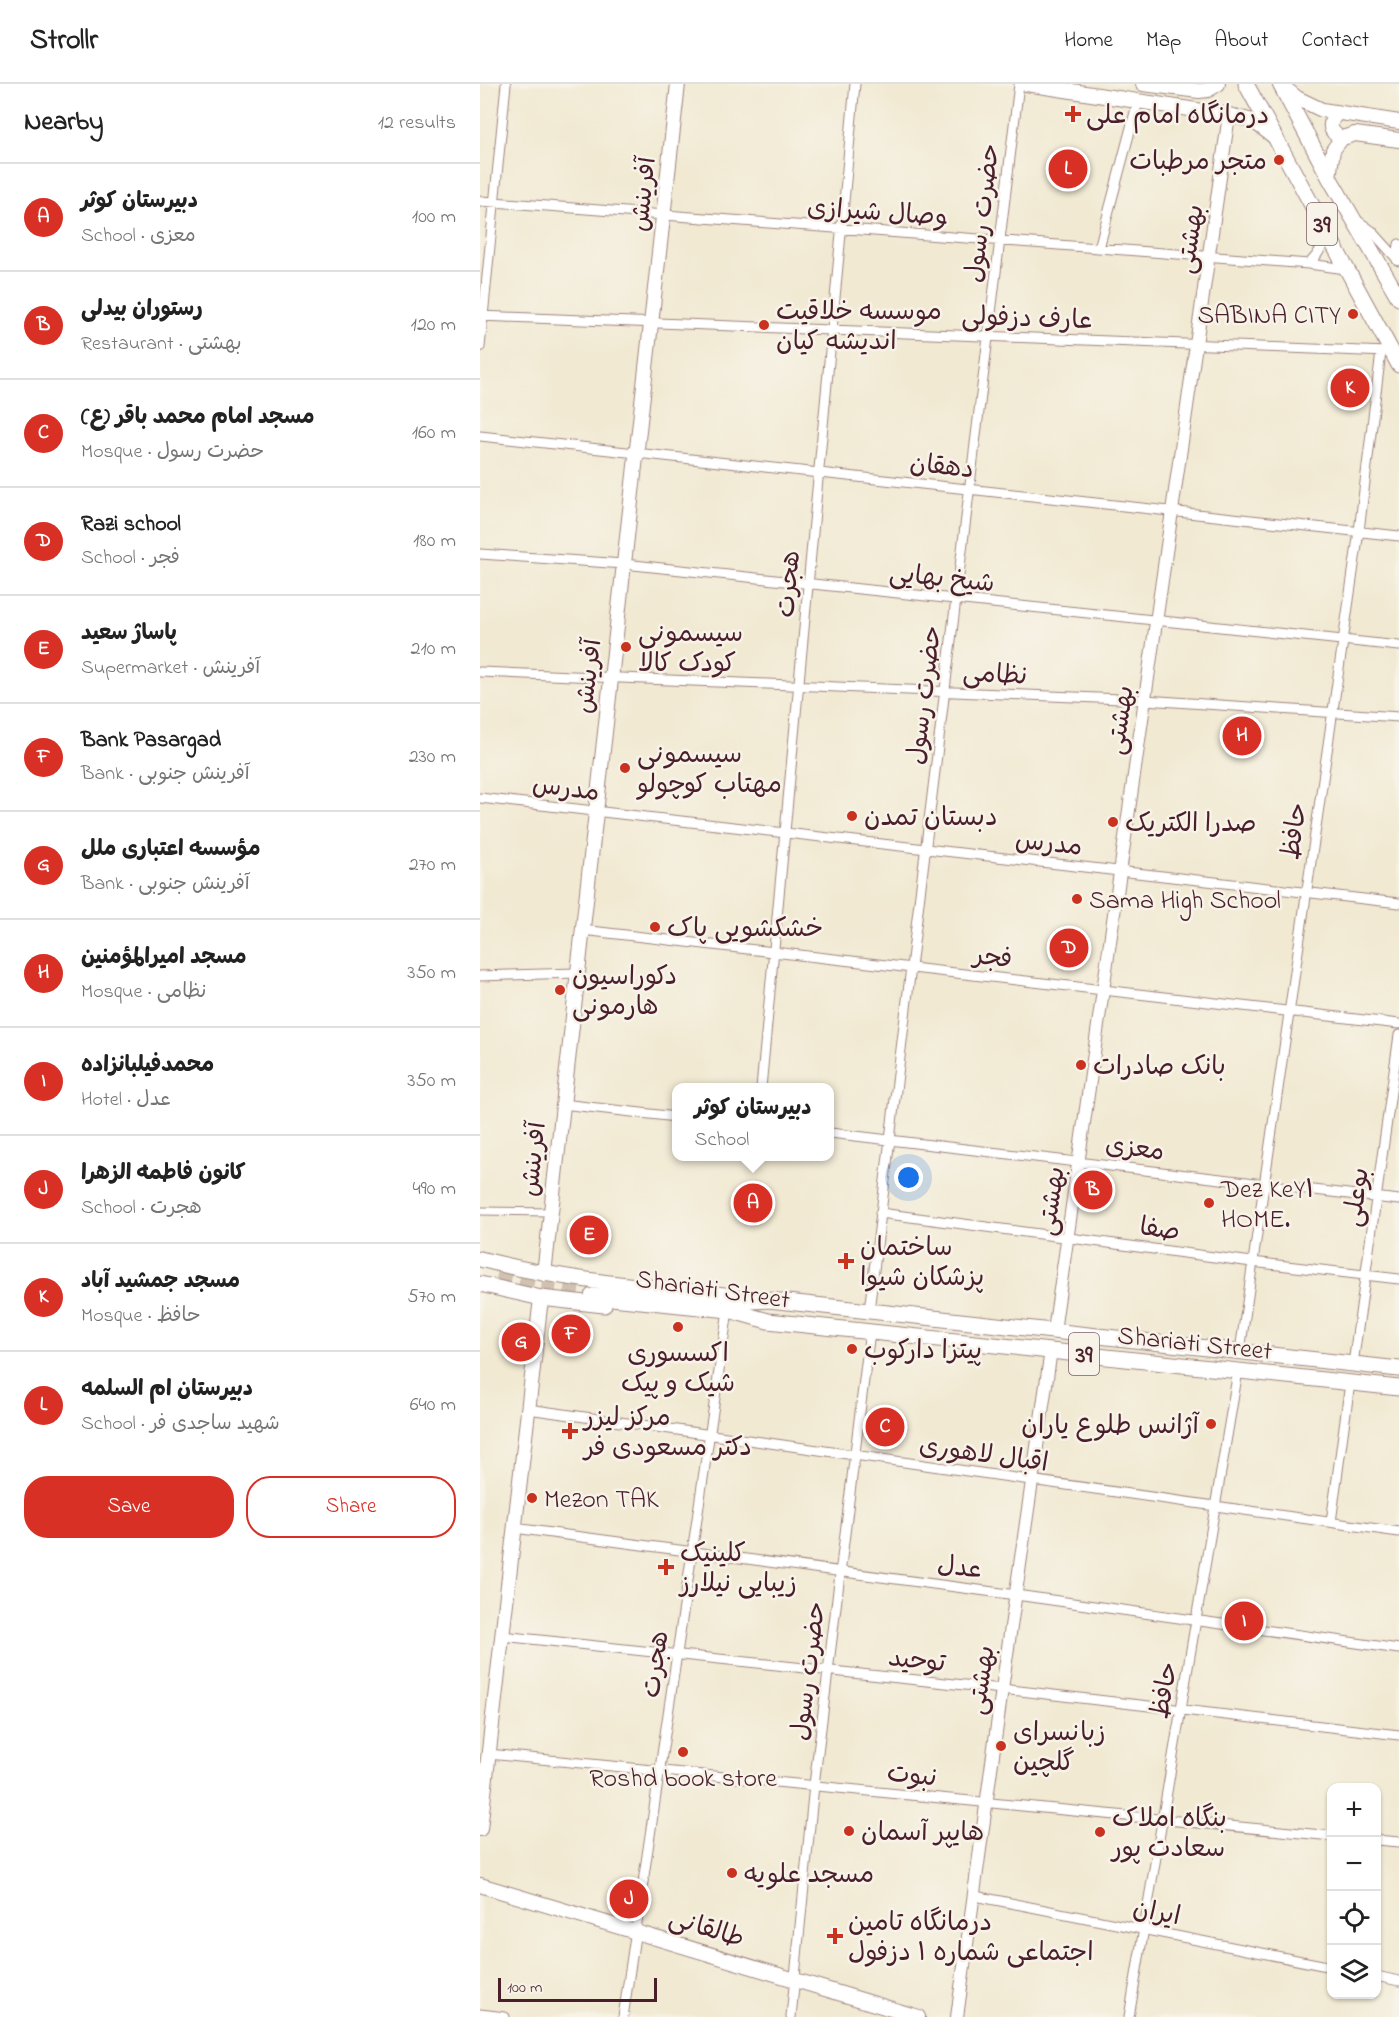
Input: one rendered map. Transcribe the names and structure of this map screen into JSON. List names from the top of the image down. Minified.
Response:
{"streets":{"main road":["آفرینش","39","Shariati Street","طالقانی"],"street":["وصال شیرازی","حضرت رسول","بهشتی","عارف دزفولی","دهقان","شیخ بهایی","هجرت","نظامی","مدرس","حافظ","فجر","معزی","بوعلی","صفا","اقبال لاهوری","عدل","توحید","نبوت","ایران"]},"crossings":[["آفرینش","وصال شیرازی"],["آفرینش","عارف دزفولی"],["آفرینش","دهقان"],["آفرینش","شیخ بهایی"],["آفرینش","نظامی"],["آفرینش","مدرس"],["آفرینش","فجر"],["وصال شیرازی","حضرت رسول"],["وصال شیرازی","39"],["وصال شیرازی","بهشتی"],["وصال شیرازی","هجرت"],["حضرت رسول","عارف دزفولی"],["حضرت رسول","دهقان"],["حضرت رسول","شیخ بهایی"],["حضرت رسول","نظامی"],["حضرت رسول","مدرس"],["حضرت رسول","فجر"],["حضرت رسول","معزی"],["حضرت رسول","صفا"],["حضرت رسول","Shariati Street"],["حضرت رسول","اقبال لاهوری"],["حضرت رسول","عدل"],["حضرت رسول","توحید"],["حضرت رسول","نبوت"],["حضرت رسول","طالقانی"],["39","عارف دزفولی"],["39","حافظ"],["بهشتی","عارف دزفولی"],["بهشتی","دهقان"],["بهشتی","شیخ بهایی"],["بهشتی","نظامی"],["بهشتی","مدرس"],["بهشتی","فجر"],["بهشتی","معزی"],["بهشتی","صفا"],["بهشتی","Shariati Street"],["بهشتی","اقبال لاهوری"],["بهشتی","عدل"],["بهشتی","توحید"],["بهشتی","نبوت"],["بهشتی","ایران"],["عارف دزفولی","هجرت"],["عارف دزفولی","حافظ"],["دهقان","هجرت"],["دهقان","حافظ"],["شیخ بهایی","هجرت"],["شیخ بهایی","حافظ"],["هجرت","نظامی"],["هجرت","مدرس"],["هجرت","فجر"],["هجرت","اقبال لاهوری"],["هجرت","عدل"],["هجرت","توحید"],["هجرت","نبوت"],["هجرت","طالقانی"],["نظامی","حافظ"],["مدرس","حافظ"],["حافظ","فجر"],["حافظ","معزی"],["حافظ","صفا"],["حافظ","Shariati Street"],["حافظ","اقبال لاهوری"],["حافظ","عدل"],["حافظ","توحید"],["حافظ","نبوت"],["حافظ","ایران"],["معزی","بوعلی"],["بوعلی","صفا"],["بوعلی","Shariati Street"]],"places":{"health":["درمانگاه امام علی","ساختمان پزشکان شیوا","مرکز لیزر دکتر مسعودی فر","کلینیک زیبایی نیلارز","درمانگاه تامین اجتماعی شماره ۱ دزفول"],"other":["متجر مرطبات","SABINA CITY","موسسه خلاقیت اندیشه کیان","سیسمونی کودک کالا","سیسمونی مهتاب کوچولو","دبستان تمدن","صدرا الکتریک","Sama High School","خشکشویی پاک","دکوراسیون هارمونی","بانک صادرات","Dez KeY۱ HOME.","اکسسوری شیک و پیک","پیتزا دارکوب","آژانس طلوع یاران","Mezon TAK","زبانسرای گلچین","Roshd book store","هایپر آسمان","بنگاه املاک سعادت پور","مسجد علویه"]},"scale_bar":"100 m","page":{"header":"Strollr","nav":["Home","Map","About","Contact"],"heading":["Nearby","12 results"],"pins":["L","K","H","D","B","A","E","F","G","C","I","J"],"list":[{"mark":"A","name":"دبیرستان کوثر","note":"School · معزی","value":"100 m"},{"mark":"B","name":"رستوران بیدلی","note":"Restaurant · بهشتی","value":"120 m"},{"mark":"C","name":"مسجد امام محمد باقر (ع)","note":"Mosque · حضرت رسول","value":"160 m"},{"mark":"D","name":"Razi school","note":"School · فجر","value":"180 m"},{"mark":"E","name":"پاساژ سعید","note":"Supermarket · آفرینش","value":"210 m"},{"mark":"F","name":"Bank Pasargad","note":"Bank · آفرینش جنوبی","value":"230 m"},{"mark":"G","name":"مؤسسه اعتباری ملل","note":"Bank · آفرینش جنوبی","value":"270 m"},{"mark":"H","name":"مسجد امیرالمؤمنین","note":"Mosque · نظامی","value":"350 m"},{"mark":"I","name":"محمدفيلبانزاده","note":"Hotel · عدل","value":"350 m"},{"mark":"J","name":"کانون فاطمه الزهرا","note":"School · هجرت","value":"490 m"},{"mark":"K","name":"مسجد جمشید آباد","note":"Mosque · حافظ","value":"570 m"},{"mark":"L","name":"دبیرستان ام السلمه","note":"School · شهید ساجدی فر","value":"640 m"}],"popup":["دبیرستان کوثر","School"],"buttons":["Save","Share"],"map_buttons":["+","−"],"scale":"100 m"}}
